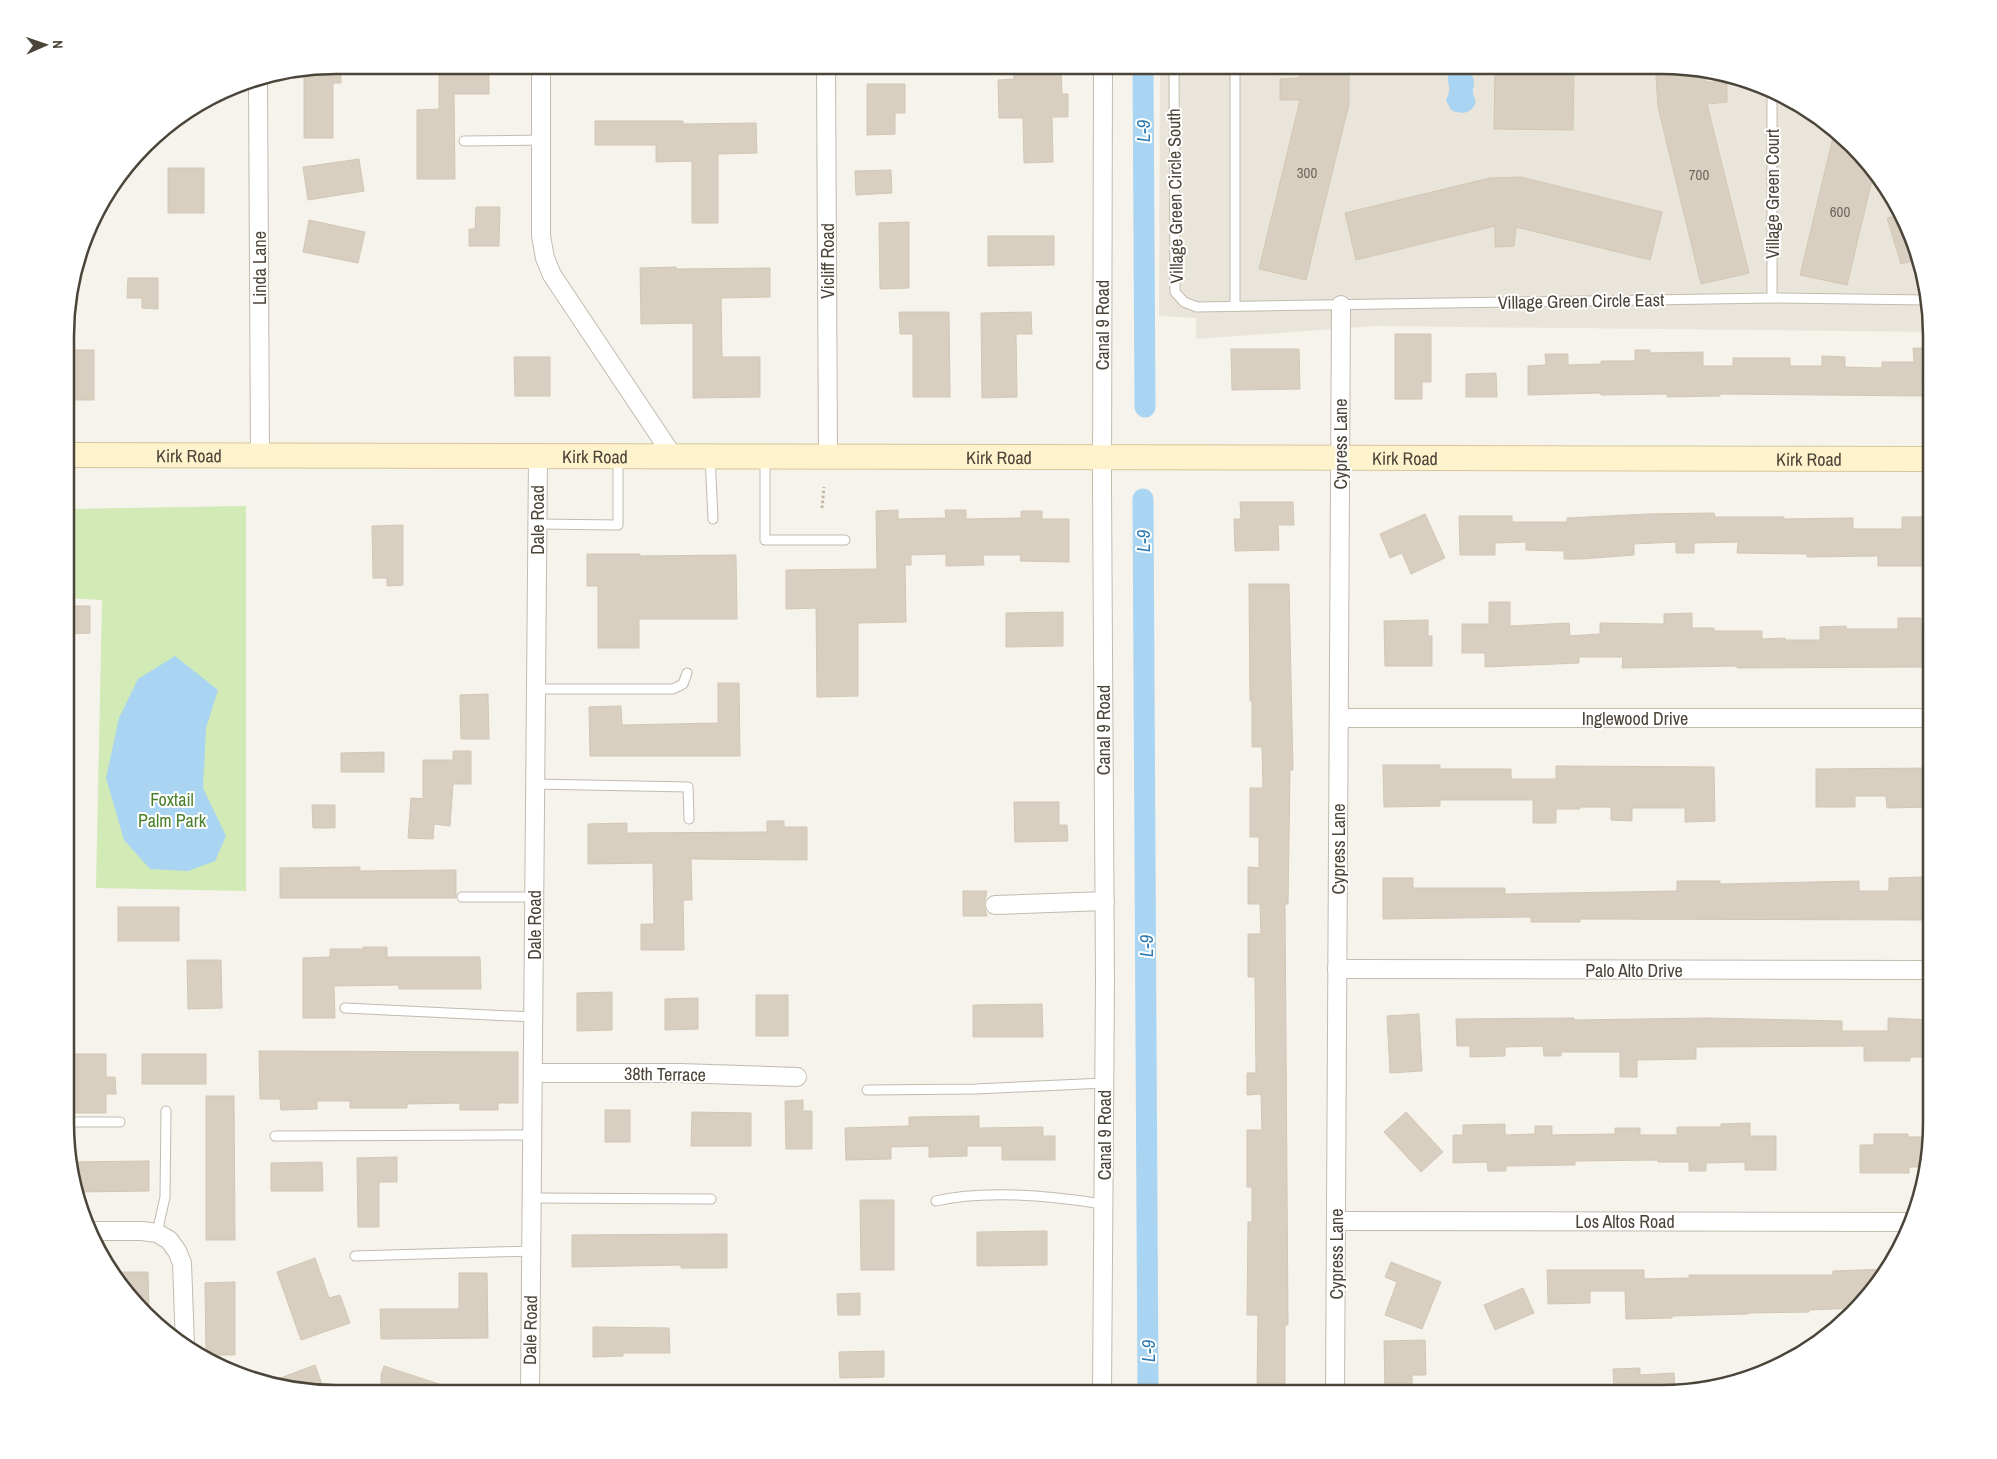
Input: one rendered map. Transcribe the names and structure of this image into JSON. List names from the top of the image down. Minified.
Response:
{"streets":{"street":["Vicliff Road","Linda Lane","Canal 9 Road","Cypress Lane","Kirk Road","Dale Road","Inglewood Drive","Palo Alto Drive","38th Terrace","Los Altos Road"],"lane":["Village Green Court","Village Green Circle South","Village Green Circle East"]},"crossings":[["Village Green Court","Village Green Circle East"],["Village Green Circle South","Village Green Circle East"],["Vicliff Road","Kirk Road"],["Linda Lane","Kirk Road"],["Village Green Circle East","Cypress Lane"],["Canal 9 Road","Kirk Road"],["Cypress Lane","Kirk Road"],["Cypress Lane","Inglewood Drive"],["Cypress Lane","Palo Alto Drive"],["Cypress Lane","Los Altos Road"],["Kirk Road","Dale Road"],["Dale Road","38th Terrace"]],"water":["L-9"],"parks":["Foxtail Palm Park"],"house_numbers":["300","700","600"],"north":"right"}
